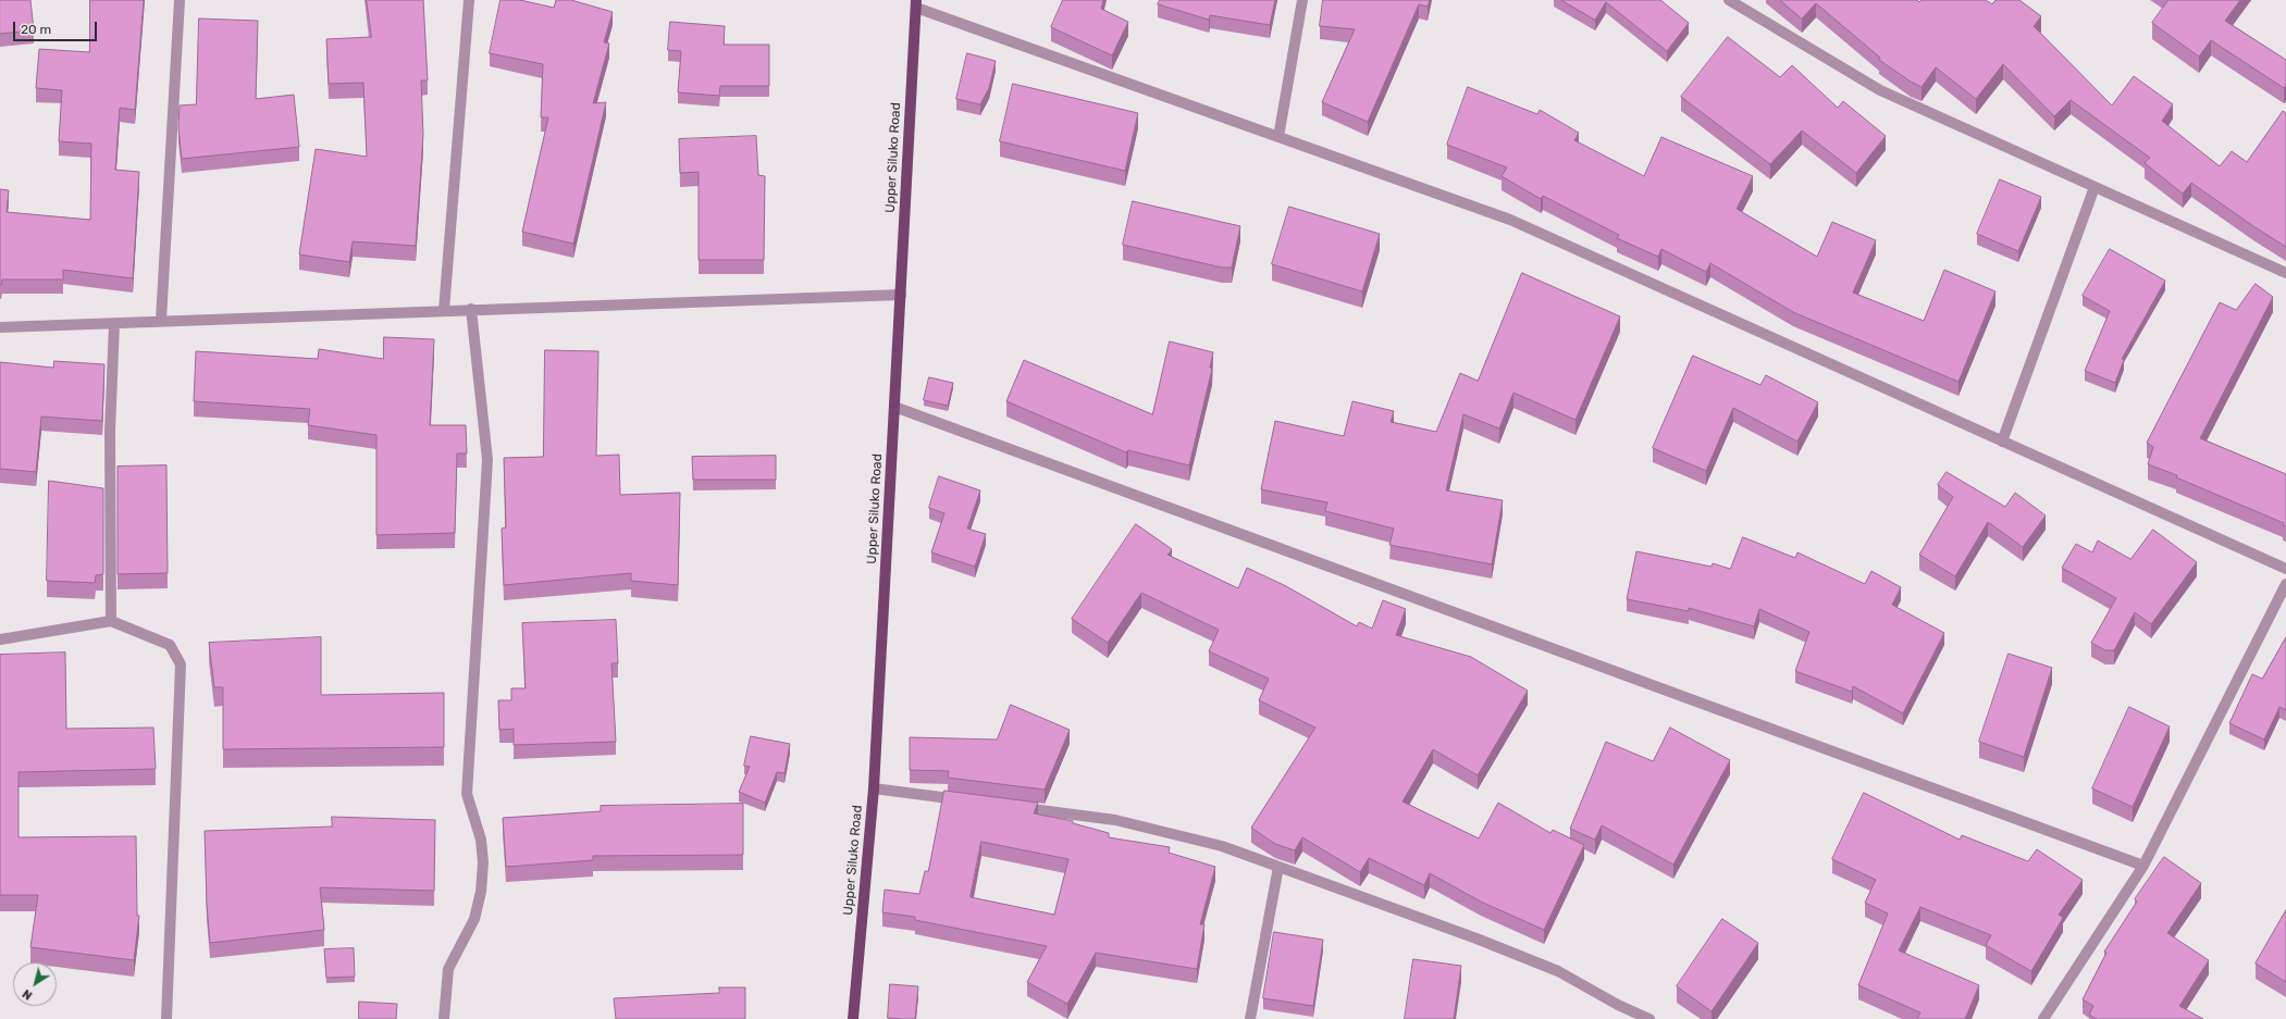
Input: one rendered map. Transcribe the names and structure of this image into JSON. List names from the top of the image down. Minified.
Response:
{"streets":{"main road":["Upper Siluko Road"]},"scale_bar":"20 m","north":"bottom left"}
